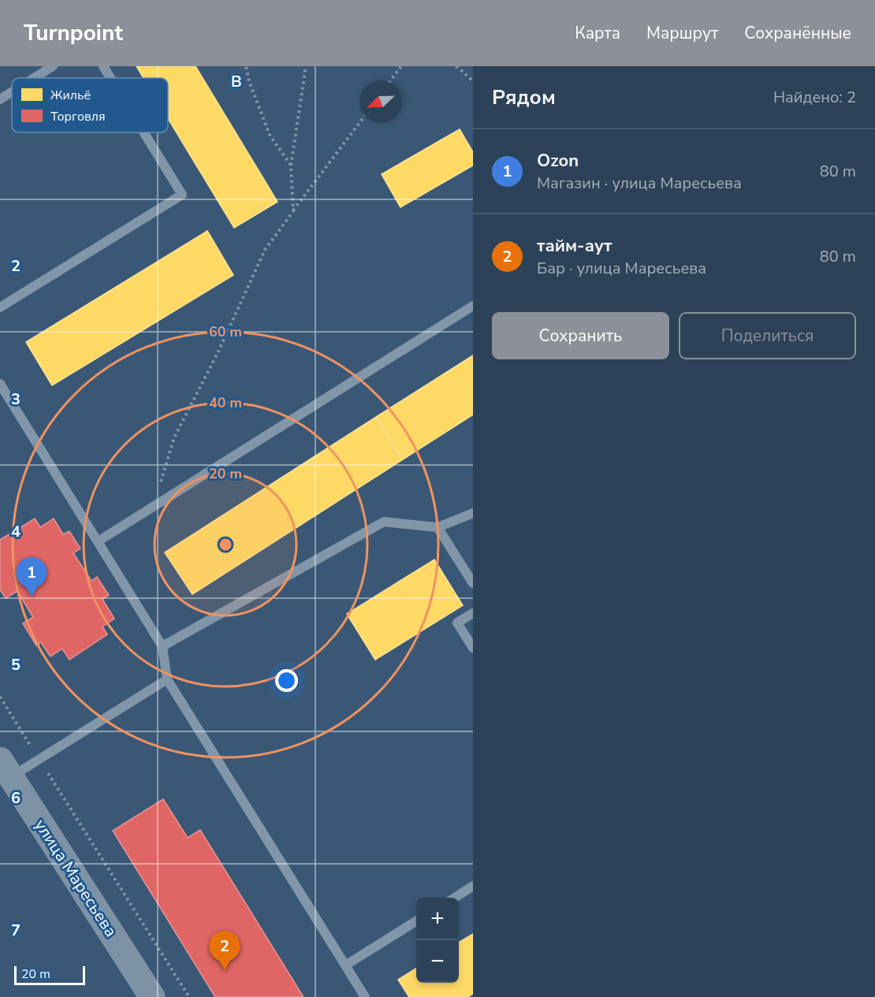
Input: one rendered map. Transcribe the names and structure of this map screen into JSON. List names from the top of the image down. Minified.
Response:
{"streets":{"street":["улица Маресьева"]},"legend":["Жильё","Торговля"],"scale_bar":"20 m","north":"bottom left","page":{"header":"Turnpoint","nav":["Карта","Маршрут","Сохранённые"],"heading":["Рядом","Найдено: 2"],"list":[{"mark":"1","name":"Ozon","note":"Магазин · улица Маресьева","value":"80 m"},{"mark":"2","name":"тайм-аут","note":"Бар · улица Маресьева","value":"80 m"}],"buttons":["Сохранить","Поделиться"],"pins":["1","2"],"map_buttons":["+","−"],"scale":"20 m"},"grid":{"columns":["B"],"rows":["2","3","4","5","6","7"]},"rings":["60 m","40 m","20 m"]}
